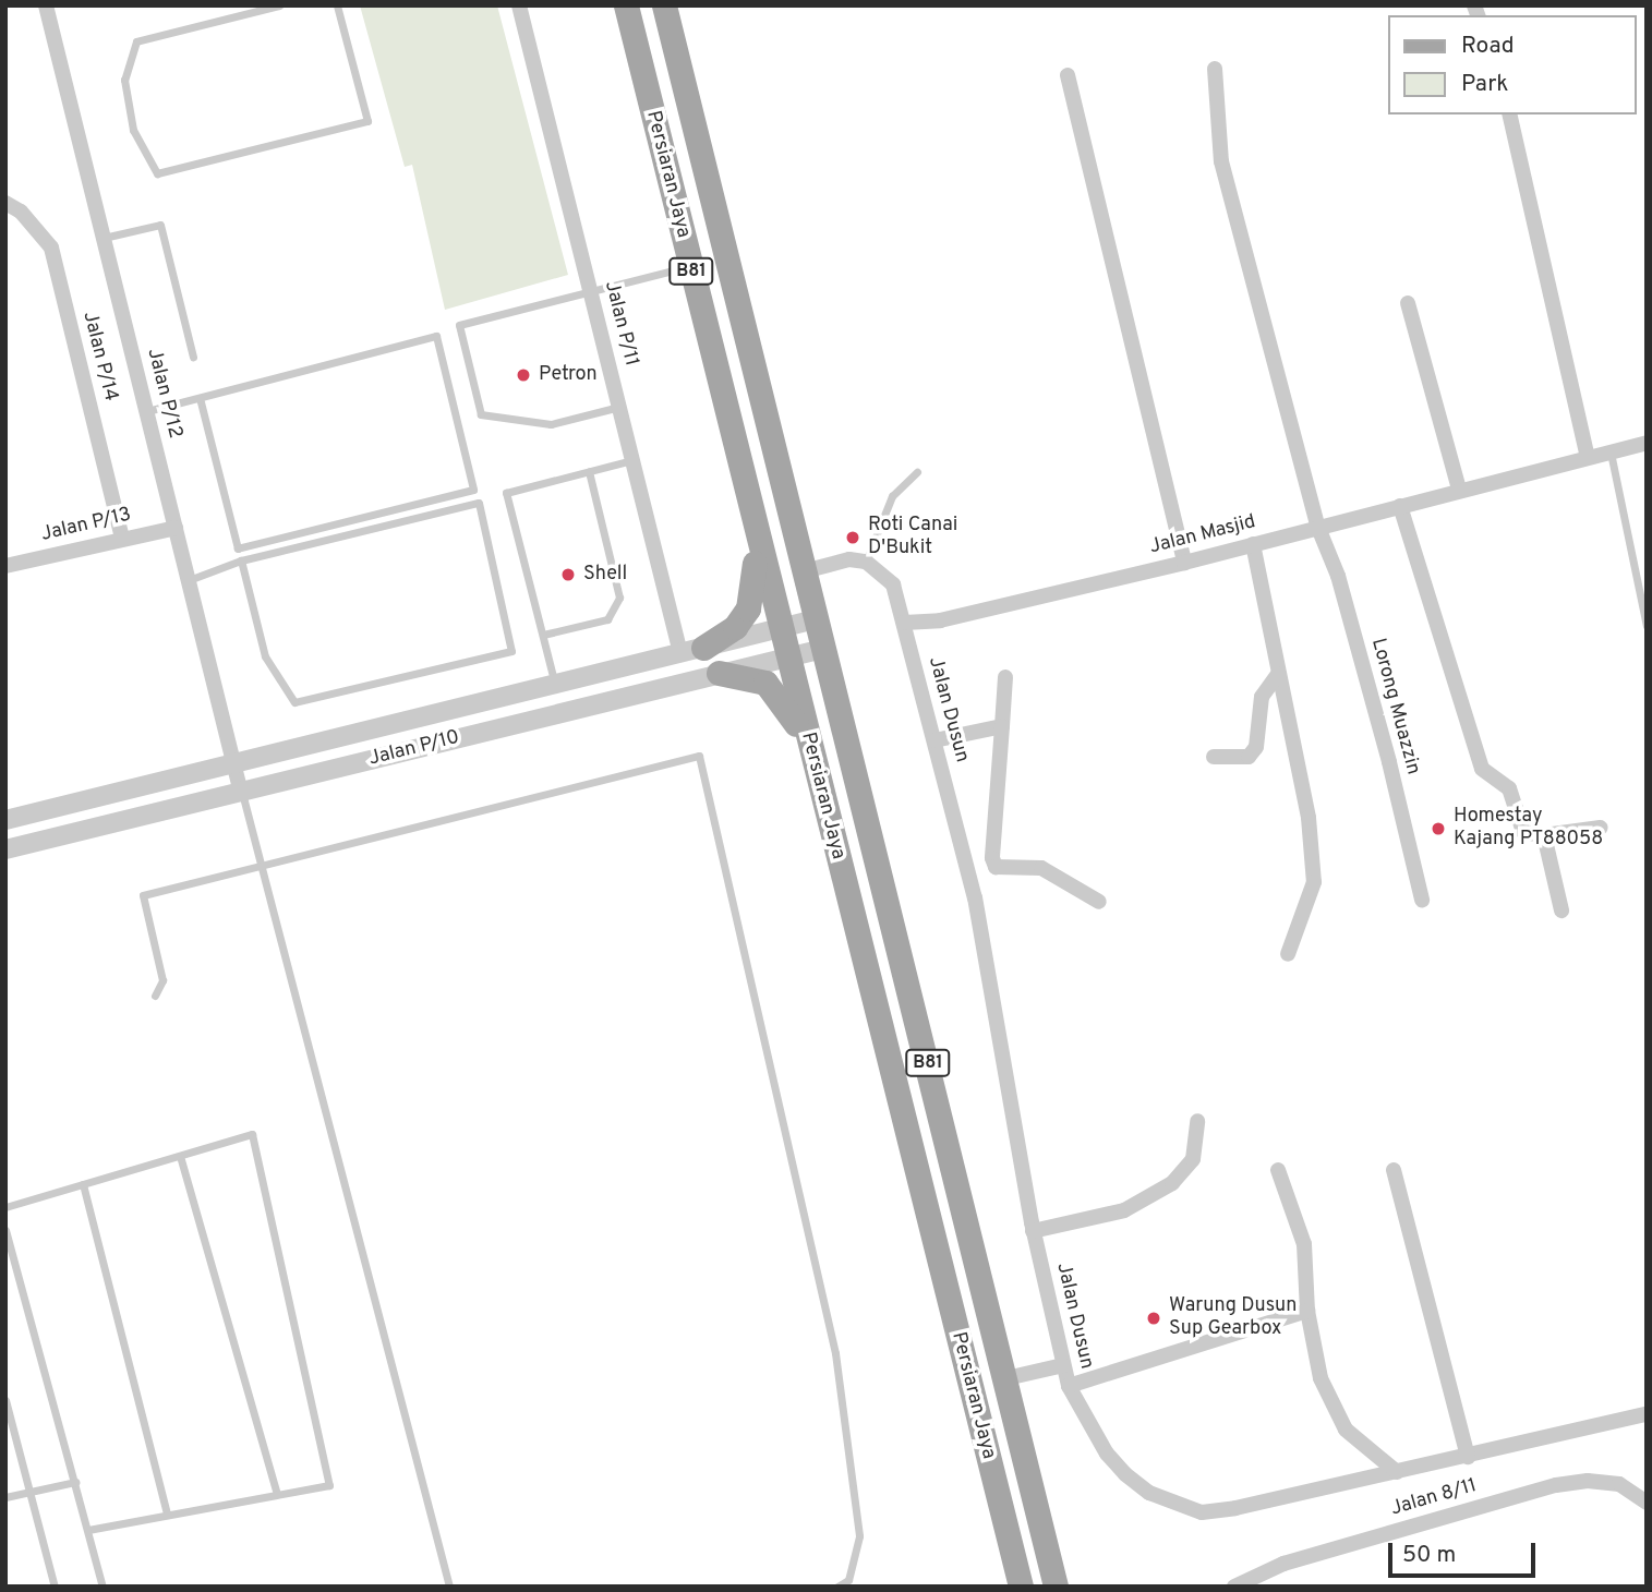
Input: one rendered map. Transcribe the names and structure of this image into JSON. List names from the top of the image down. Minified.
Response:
{"streets":{"main road":["Persiaran Jaya","B81"],"street":["Jalan P/11","Jalan P/14","Jalan P/12","Jalan P/13","Jalan Masjid","Lorong Muazzin","Jalan Dusun","Jalan P/10","Jalan 8/11"]},"crossings":[["Persiaran Jaya","Jalan P/10"],["Jalan P/11","Jalan P/10"],["Jalan P/14","Jalan P/13"],["Jalan P/12","Jalan P/13"],["Jalan P/12","Jalan P/10"],["Jalan Masjid","Lorong Muazzin"],["Jalan Masjid","Jalan Dusun"]],"places":["Petron","Roti Canai D'Bukit","Shell","Homestay Kajang PT88058","Warung Dusun Sup Gearbox"],"legend":["Road","Park"],"scale_bar":"50 m"}
